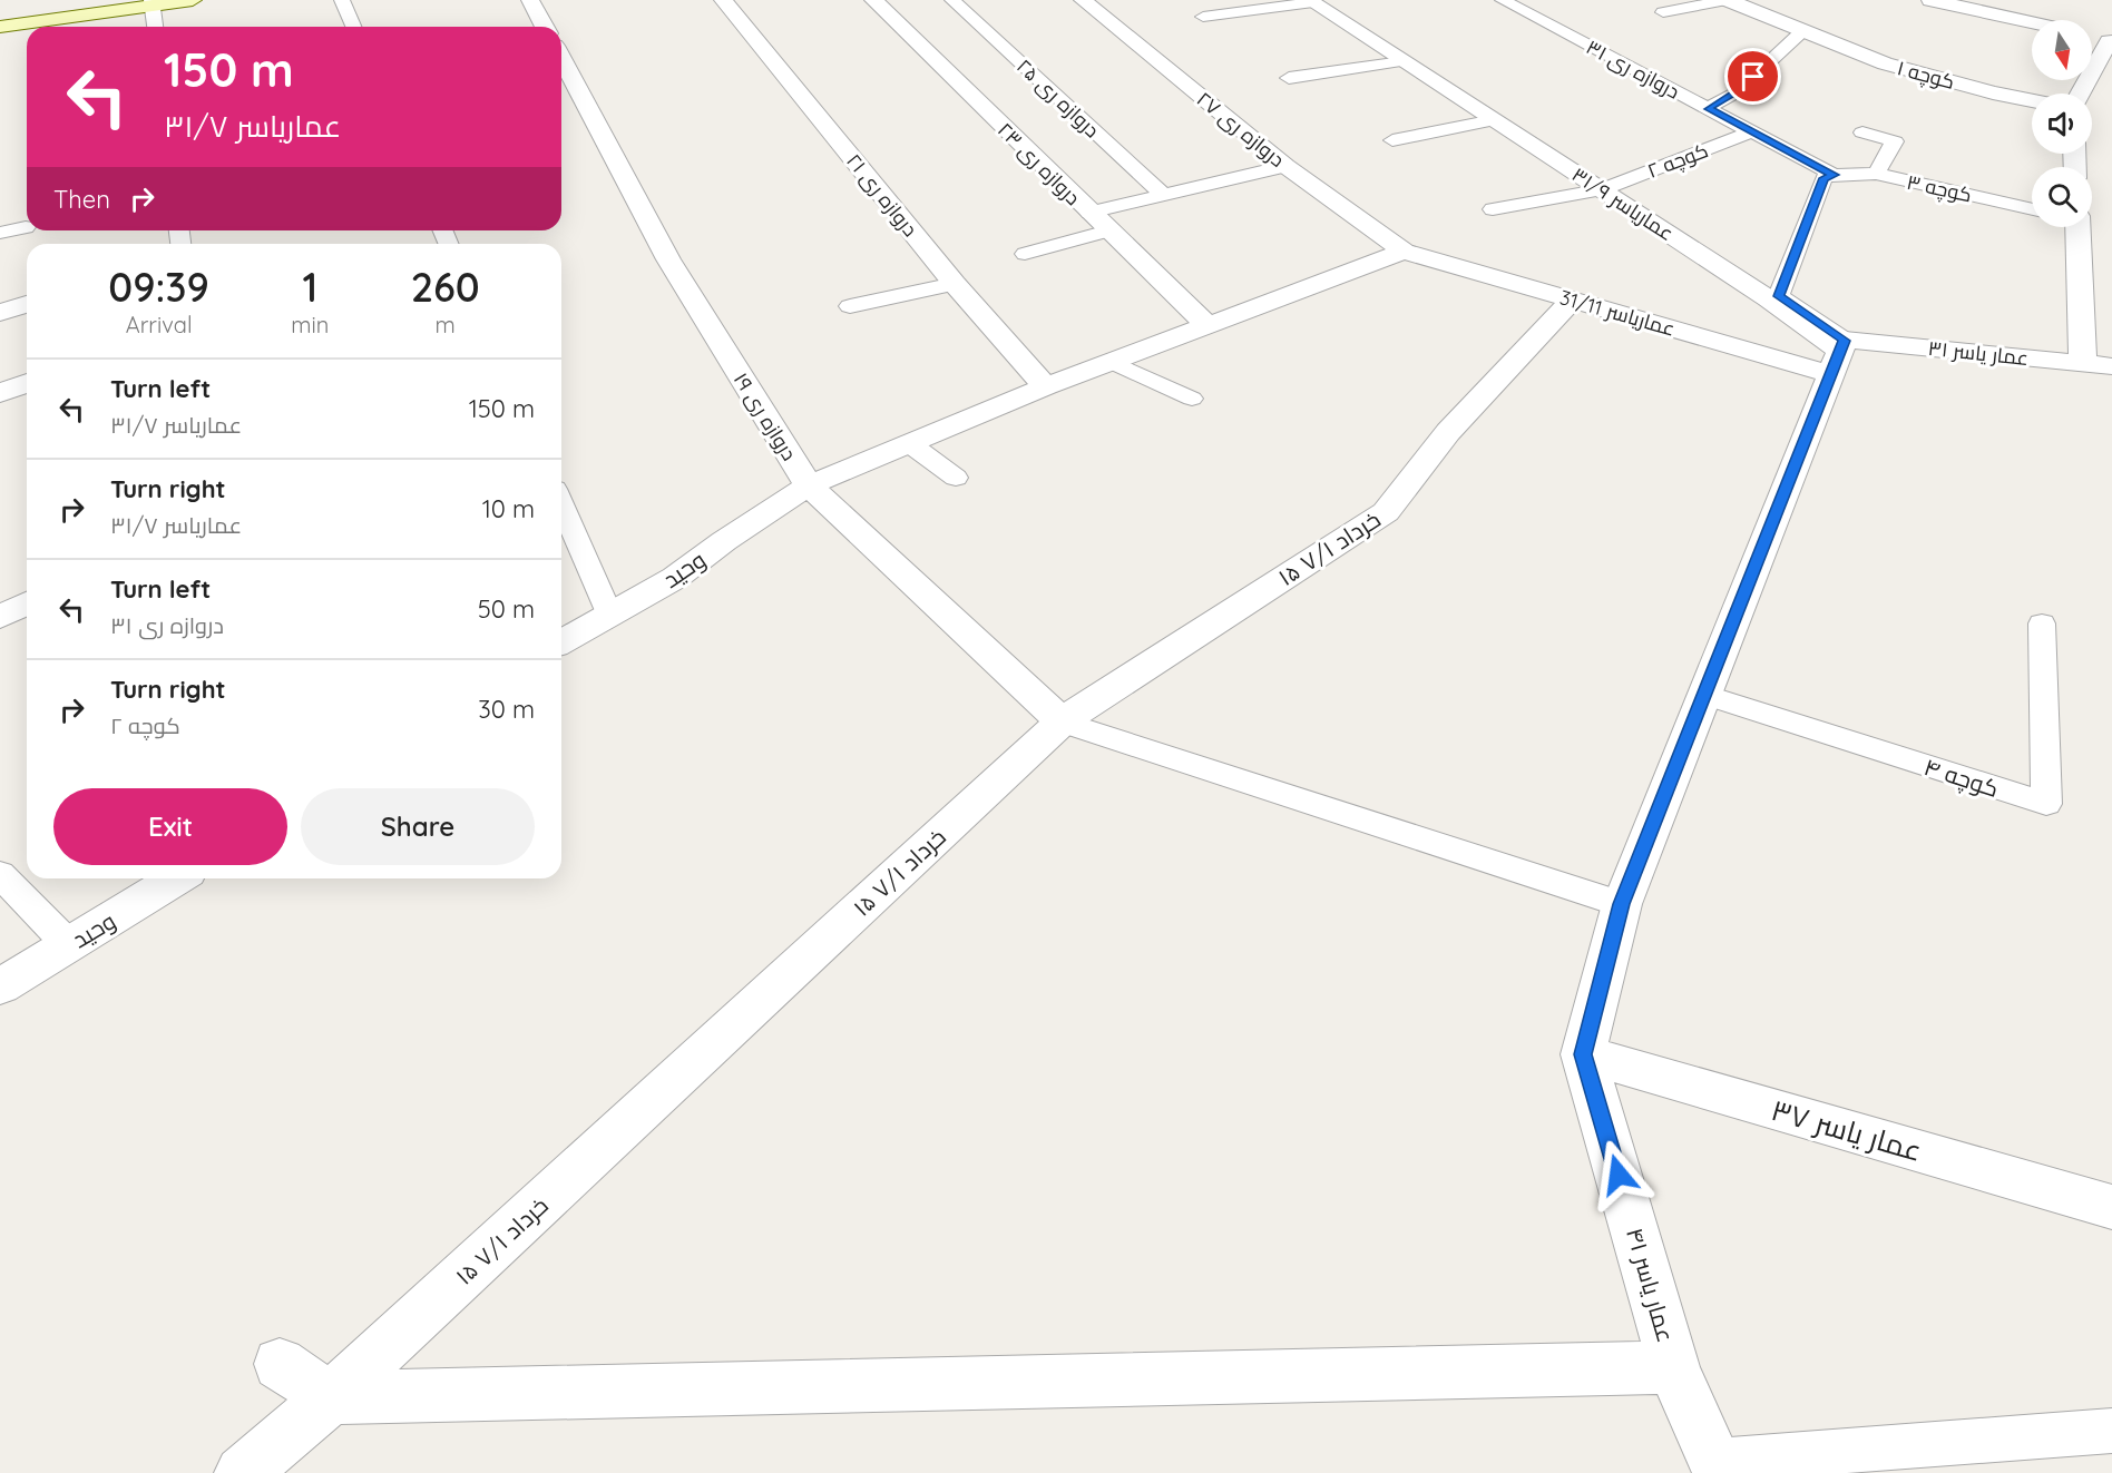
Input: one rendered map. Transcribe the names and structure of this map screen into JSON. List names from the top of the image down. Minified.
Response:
{"streets":{"street":["کوچه ۱","دروازه ری ۲۷","دروازه ری ۲۳","دروازه ری ۲۱","عماریاسر ۳۱/۹","عماریاسر 31/11","عمار یاسر ۳۱","دروازه ری ۱۹","۱۵ خرداد ۷/۱","وحید","عمار یاسر ۳۷","عمار یاسر ۴۱"],"lane":["دروازه ری ۳۱","دروازه ری ۲۵","کوچه ۲","کوچه ۳","کوچه ۴"]},"crossings":[["دروازه ری ۳۱","کوچه ۲"],["دروازه ری ۳۱","کوچه ۳"],["کوچه ۱","کوچه ۲"],["دروازه ری ۲۷","عماریاسر 31/11"],["دروازه ری ۲۷","وحید"],["کوچه ۲","عماریاسر ۳۱/۹"],["دروازه ری ۲۳","وحید"],["دروازه ری ۲۱","وحید"],["عماریاسر ۳۱/۹","عماریاسر 31/11"],["عماریاسر ۳۱/۹","عمار یاسر ۳۱"],["عماریاسر 31/11","عمار یاسر ۳۱"],["عماریاسر 31/11","۱۵ خرداد ۷/۱"],["عماریاسر 31/11","وحید"],["دروازه ری ۱۹","۱۵ خرداد ۷/۱"],["دروازه ری ۱۹","وحید"],["عمار یاسر ۳۷","عمار یاسر ۴۱"]],"north":"bottom","page":{"turn":["150 m","عماریاسر ۳۱/۷"],"then":"Then","eta":["09:39","Arrival","1","min","260","m"],"list":[{"name":"Turn left","note":"عماریاسر ۳۱/۷","value":"150 m"},{"name":"Turn right","note":"عماریاسر ۳۱/۷","value":"10 m"},{"name":"Turn left","note":"دروازه ری ۳۱","value":"50 m"},{"name":"Turn right","note":"کوچه ۲","value":"30 m"}],"buttons":["Exit","Share"]}}
